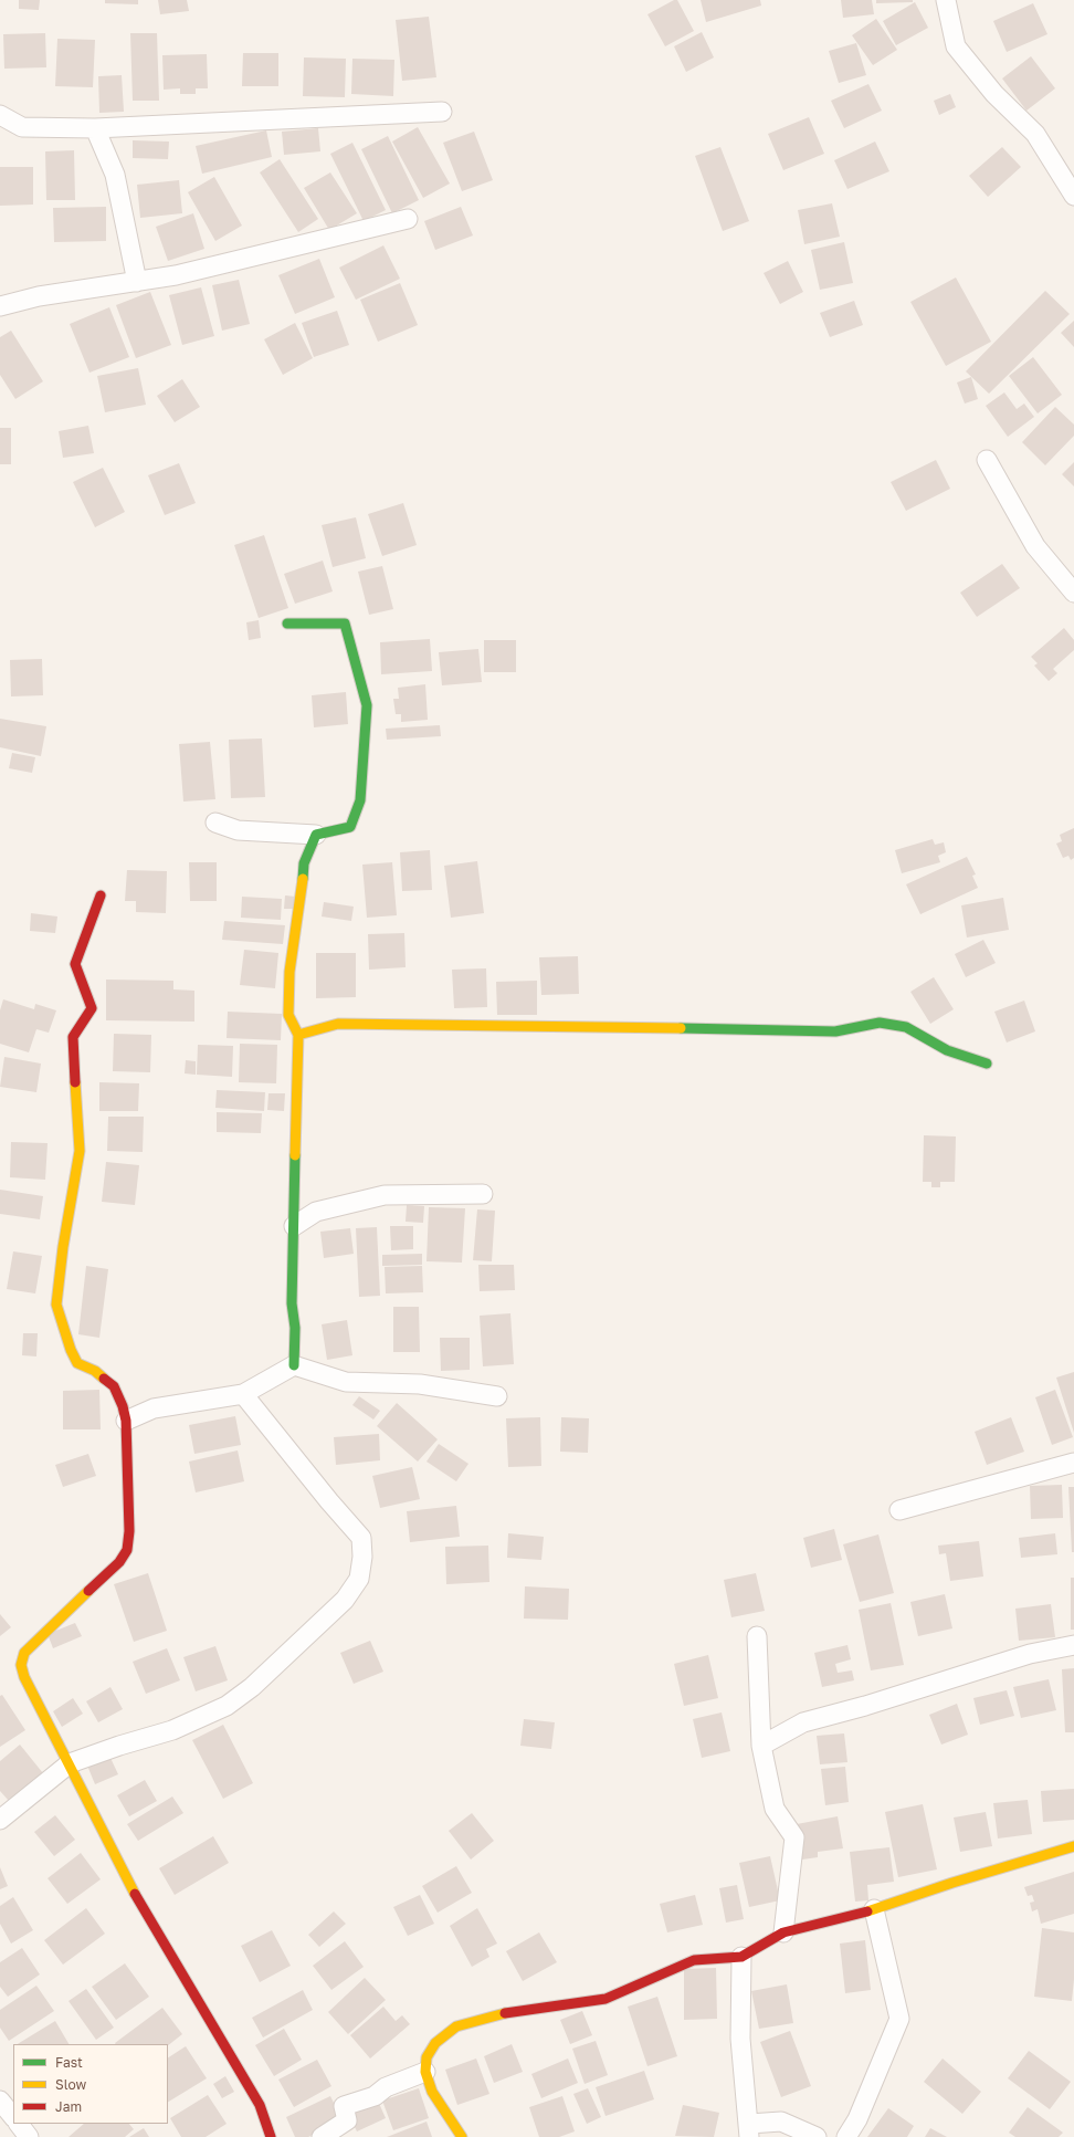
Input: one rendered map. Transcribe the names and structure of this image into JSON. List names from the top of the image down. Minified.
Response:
{"legend":["Fast","Slow","Jam"]}
